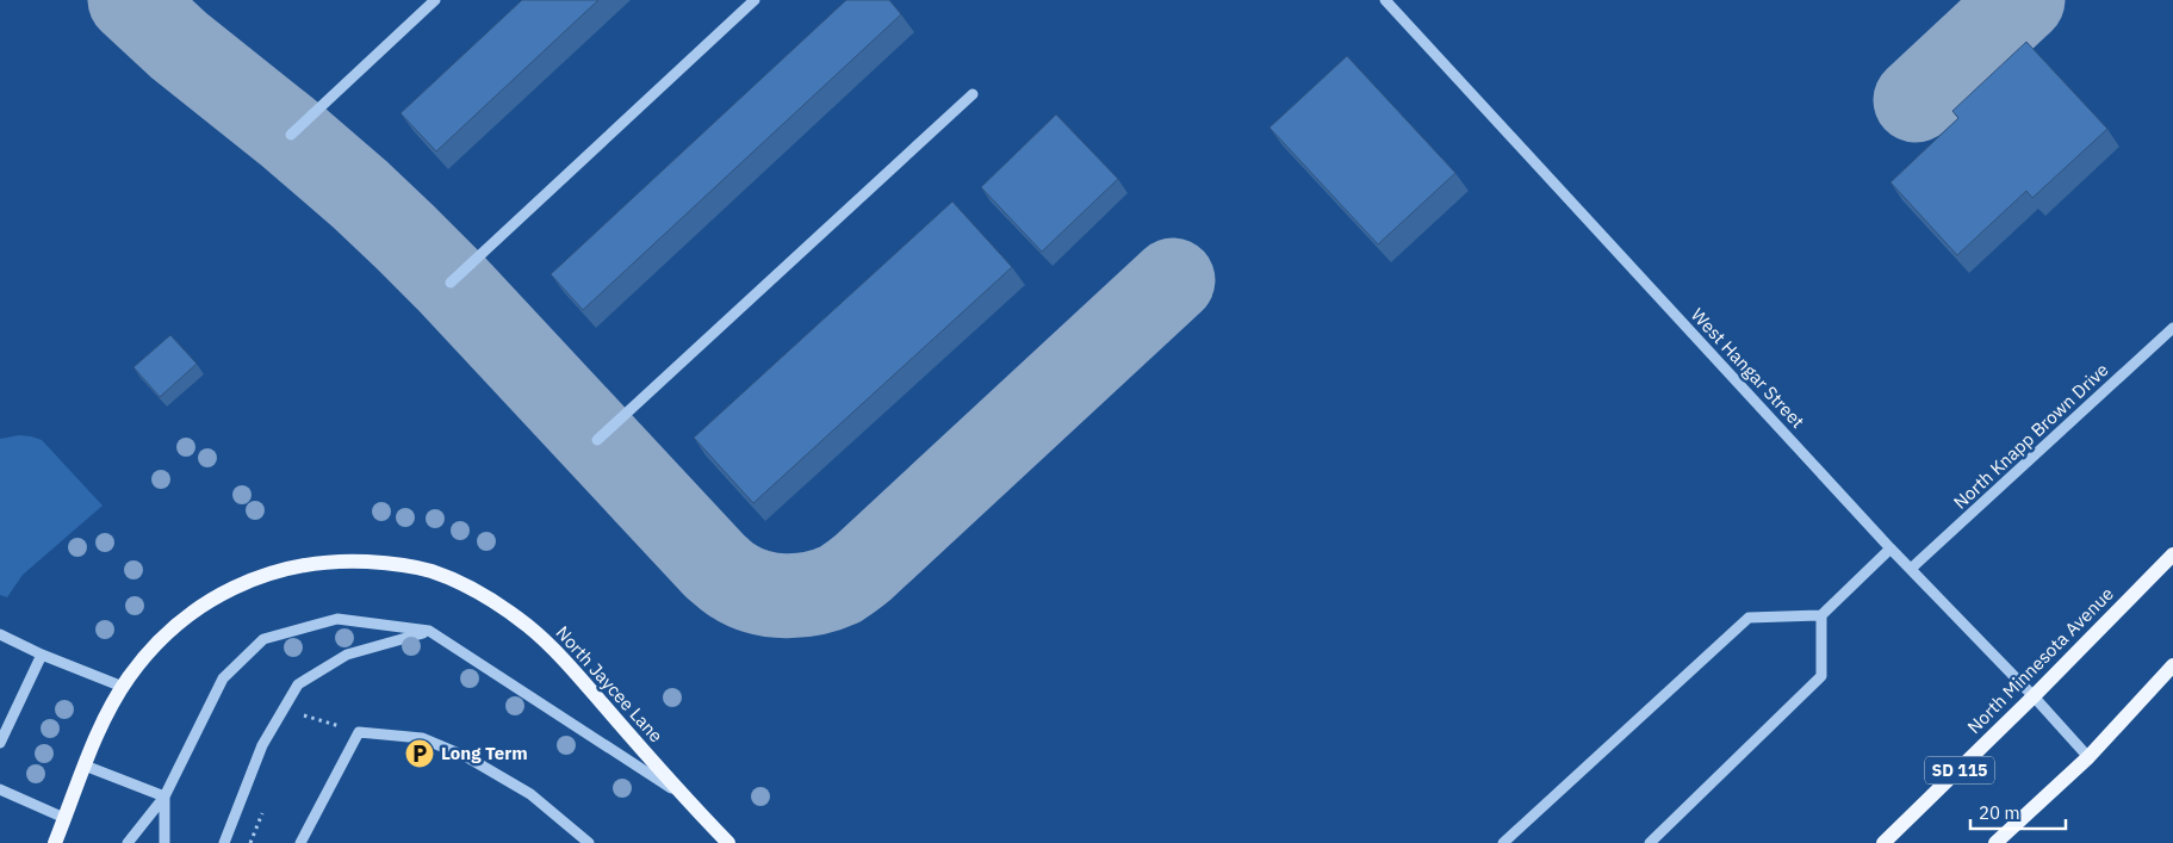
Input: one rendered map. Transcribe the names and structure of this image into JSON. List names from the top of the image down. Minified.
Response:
{"streets":{"main road":["North Minnesota Avenue","North Jaycee Lane","SD 115"],"street":["West Hangar Street","North Knapp Brown Drive"]},"crossings":[["West Hangar Street","North Knapp Brown Drive"],["West Hangar Street","North Minnesota Avenue"]],"places":{"parking":["Long Term"]},"scale_bar":"20 m"}
